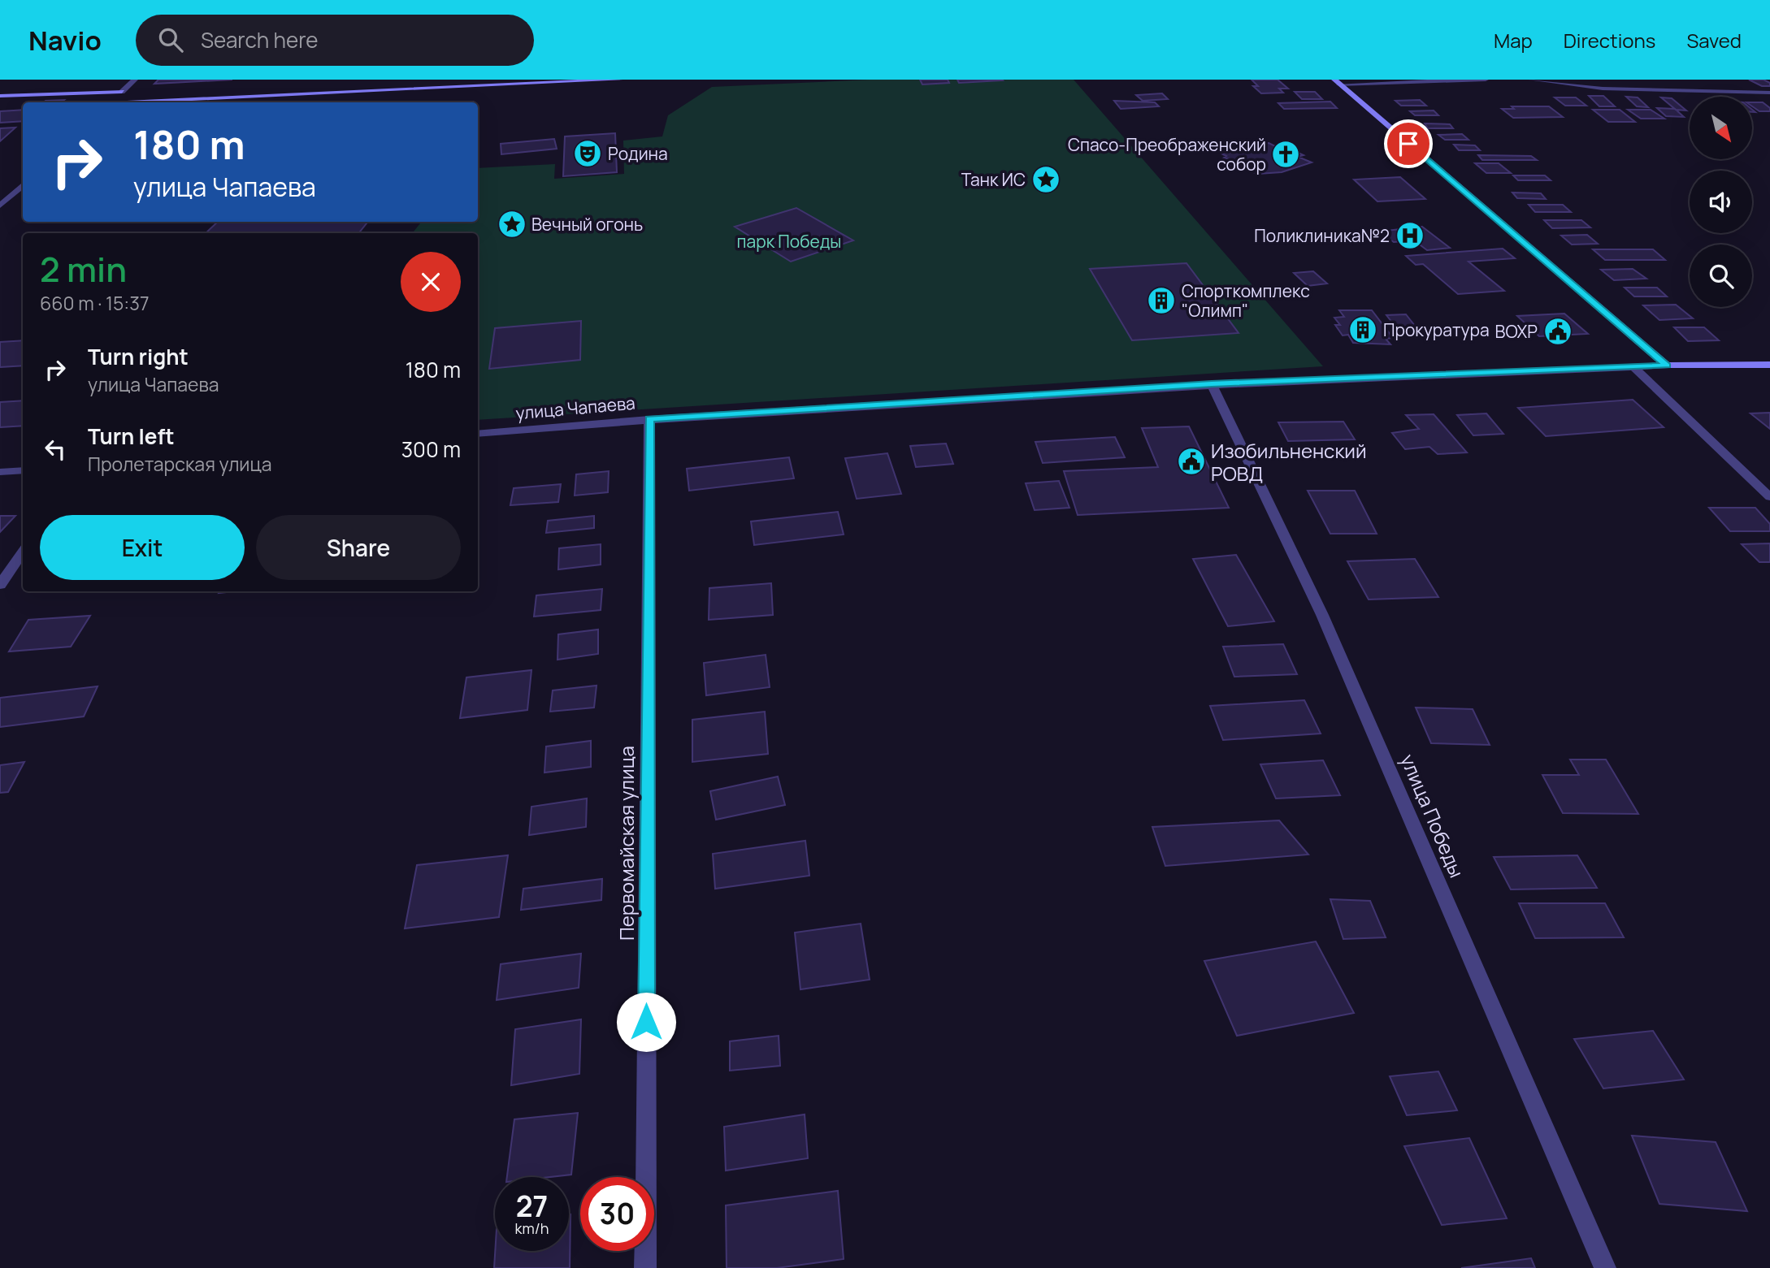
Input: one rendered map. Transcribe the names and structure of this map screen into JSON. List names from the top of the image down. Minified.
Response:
{"streets":{"street":["улица Чапаева","улица Победы","Первомайская улица"]},"crossings":[["улица Чапаева","улица Победы"],["улица Чапаева","Первомайская улица"]],"parks":["парк Победы"],"places":{"theatre":["Родина"],"church":["Спасо-Преображенский собор"],"place":["Танк ИС","Вечный огонь"],"hospital":["Поликлиника№2"],"building":["Спорткомплекс \"Олимп\"","Прокуратура"],"public building":["ВОХР","Изобильненский РОВД"]},"north":"bottom right","page":{"header":"Navio","search":"Search here","nav":["Map","Directions","Saved"],"turn":["180 m","улица Чапаева"],"heading":["2 min","660 m · 15:37"],"list":[{"name":"Turn right","note":"улица Чапаева","value":"180 m"},{"name":"Turn left","note":"Пролетарская улица","value":"300 m"}],"buttons":["Exit","Share"],"speed":"27 km/h","limit":"30"}}
